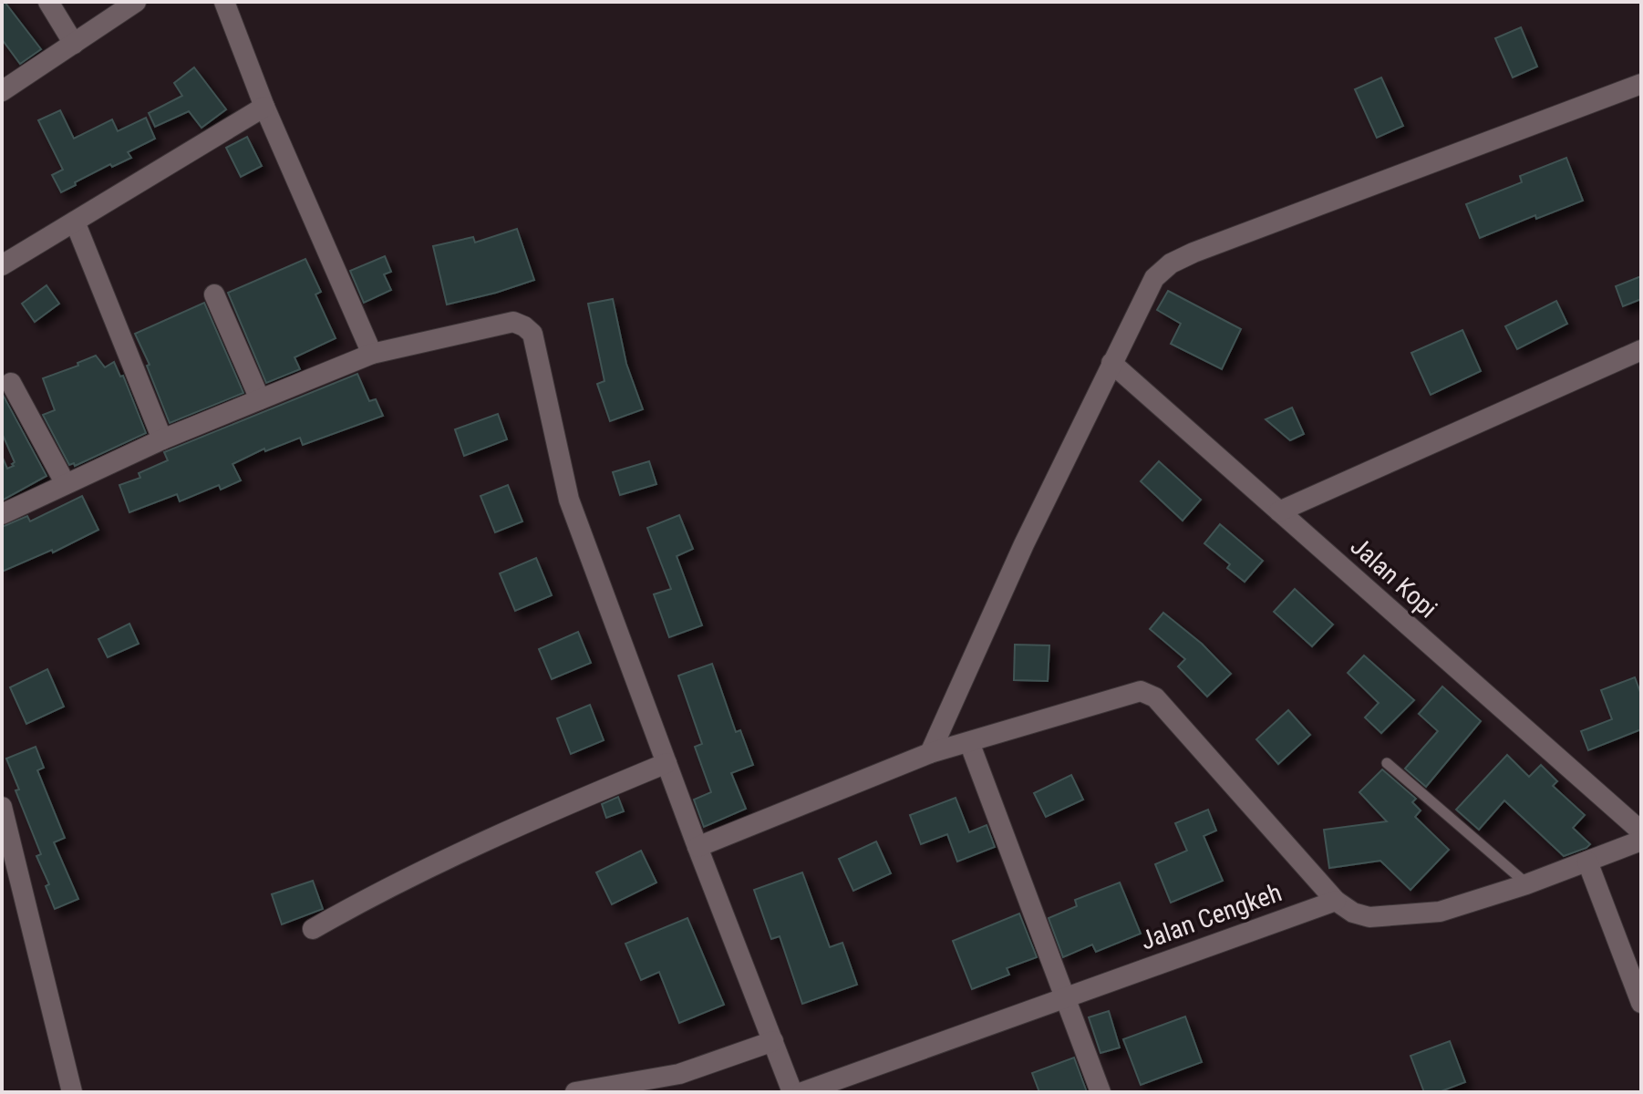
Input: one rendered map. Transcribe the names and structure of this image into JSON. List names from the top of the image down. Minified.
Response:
{"streets":{"street":["Jalan Kopi","Jalan Cengkeh"]}}
